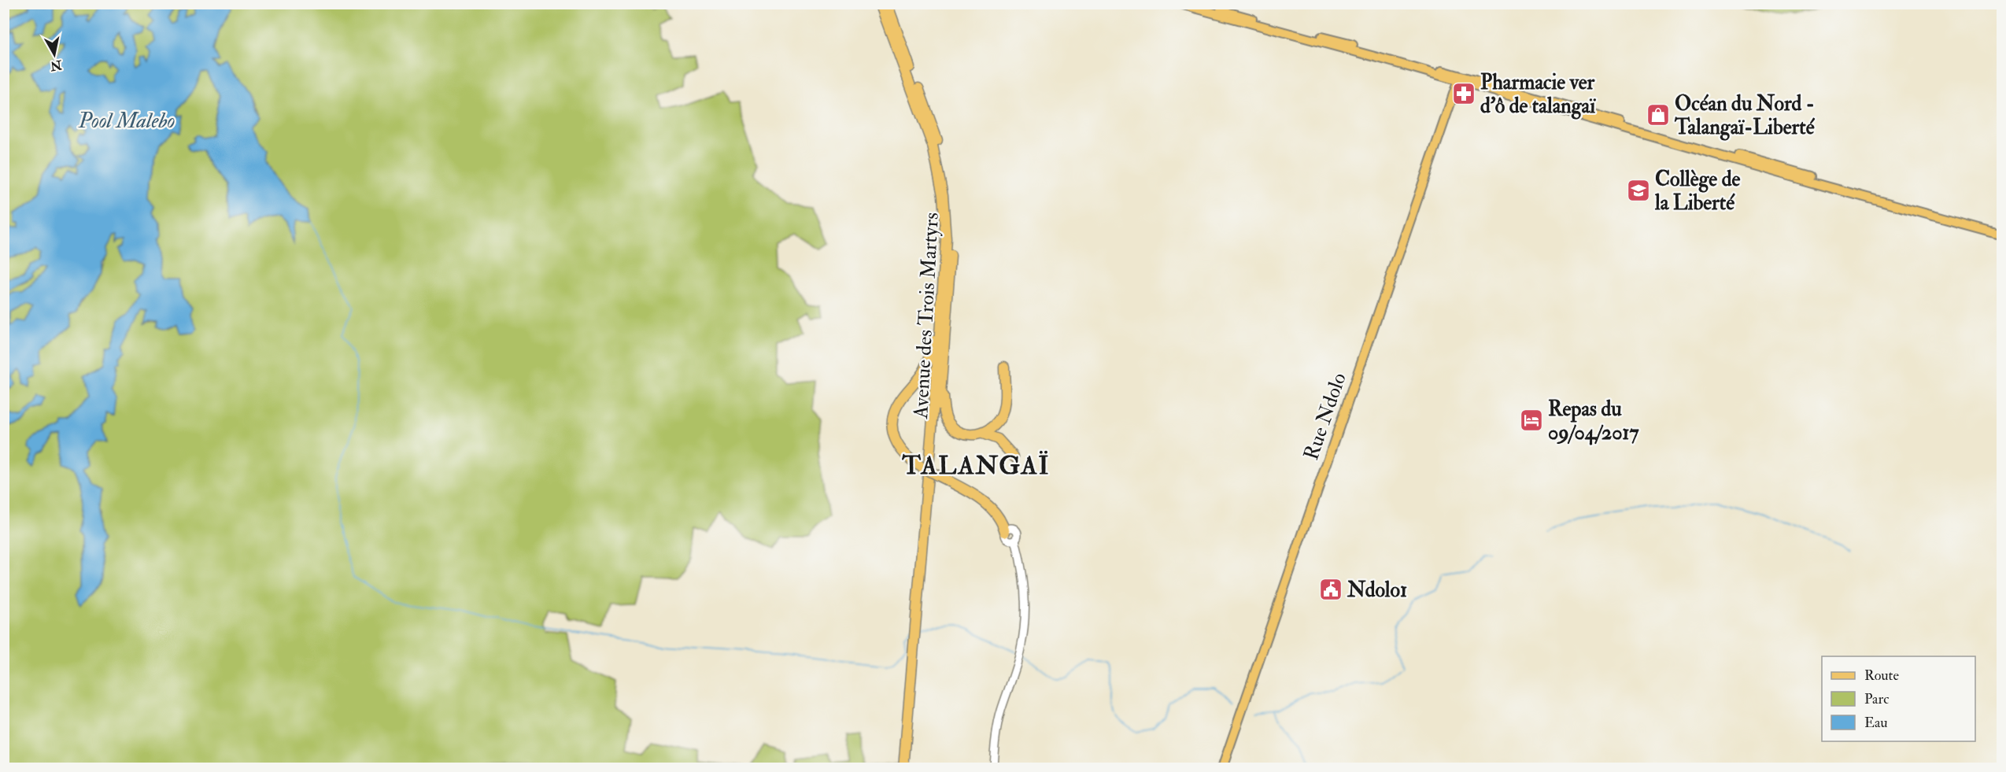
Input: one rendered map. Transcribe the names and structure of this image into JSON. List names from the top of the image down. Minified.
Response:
{"streets":{"highway":["Avenue des Trois Martyrs"],"main road":["Rue Ndolo"]},"districts":["TALANGAÏ"],"water":["Pool Malebo"],"places":{"pharmacy":["Pharmacie ver d'ô de talangaï"],"shop":["Océan du Nord - Talangaï-Liberté"],"school or university":["Collège de la Liberté"],"hotel":["Repas du 09/04/2017"],"public building":["Ndolo1"]},"legend":["Route","Parc","Eau"],"north":"bottom"}
